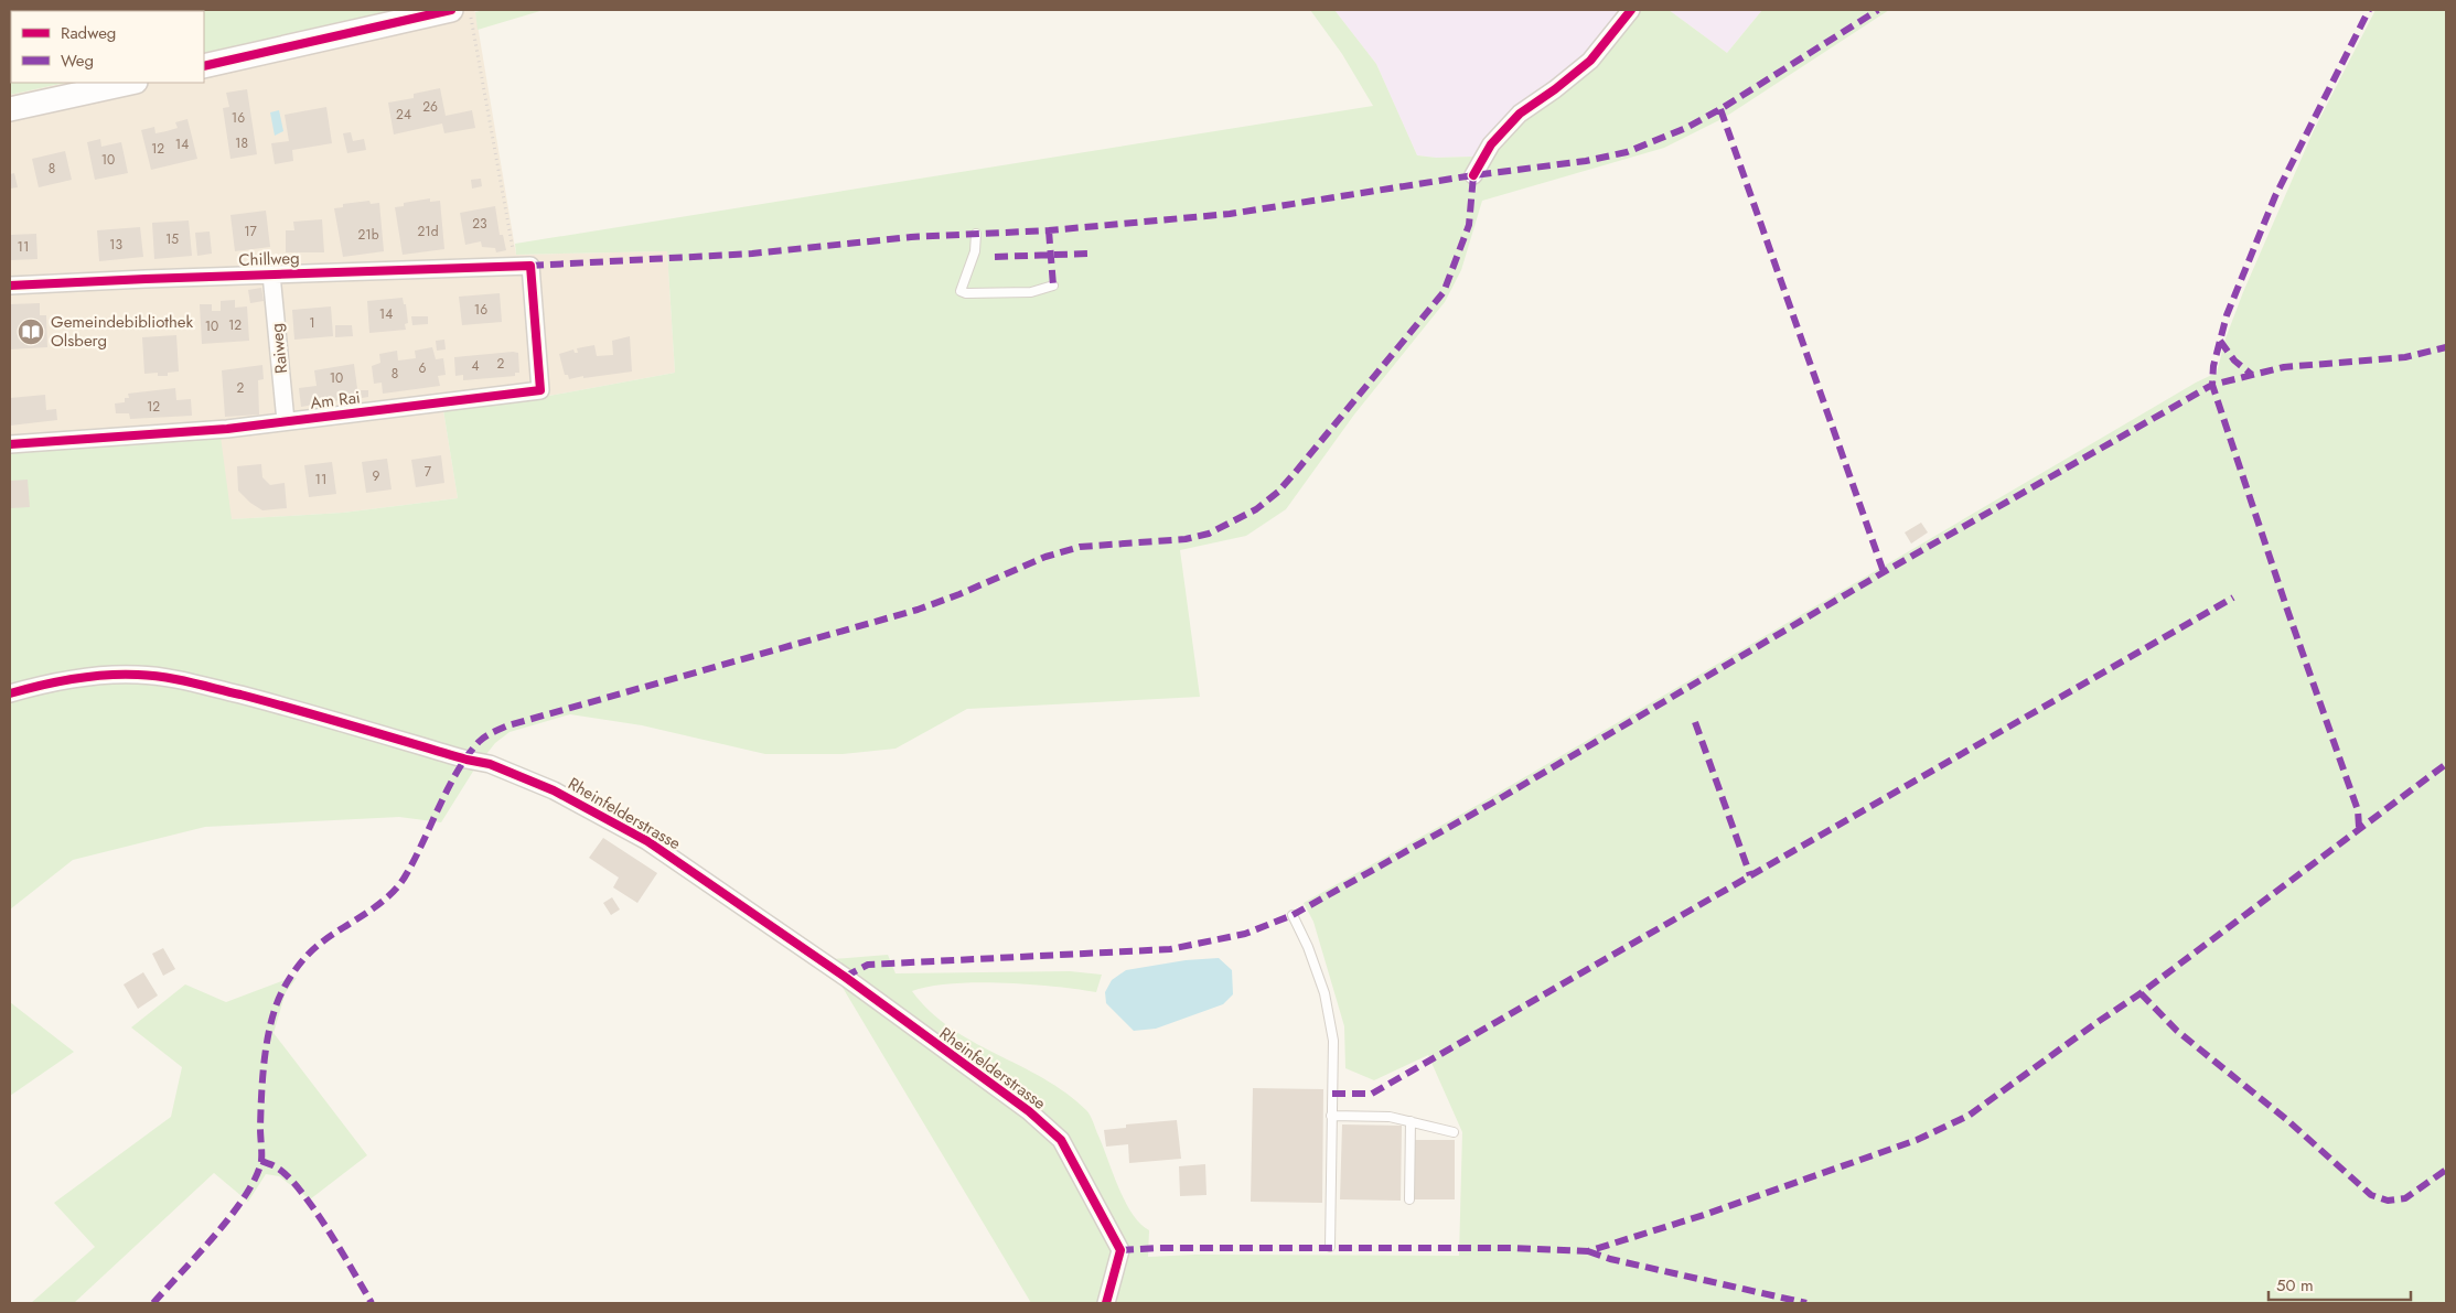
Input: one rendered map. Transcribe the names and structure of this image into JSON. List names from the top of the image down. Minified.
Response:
{"streets":{"street":["Chillweg","Raiweg","Am Rai","Rheinfelderstrasse"]},"crossings":[["Chillweg","Raiweg"],["Chillweg","Am Rai"],["Raiweg","Am Rai"]],"places":{"library":["Gemeindebibliothek Olsberg"]},"house_numbers":["26","24","16","18","14","12","10","8","23","17","21d","21b","15","13","11","16","14","1","12","10","2","4","6","8","10","2","12","7","9","11"],"legend":["Radweg","Weg"],"scale_bar":"50 m"}
